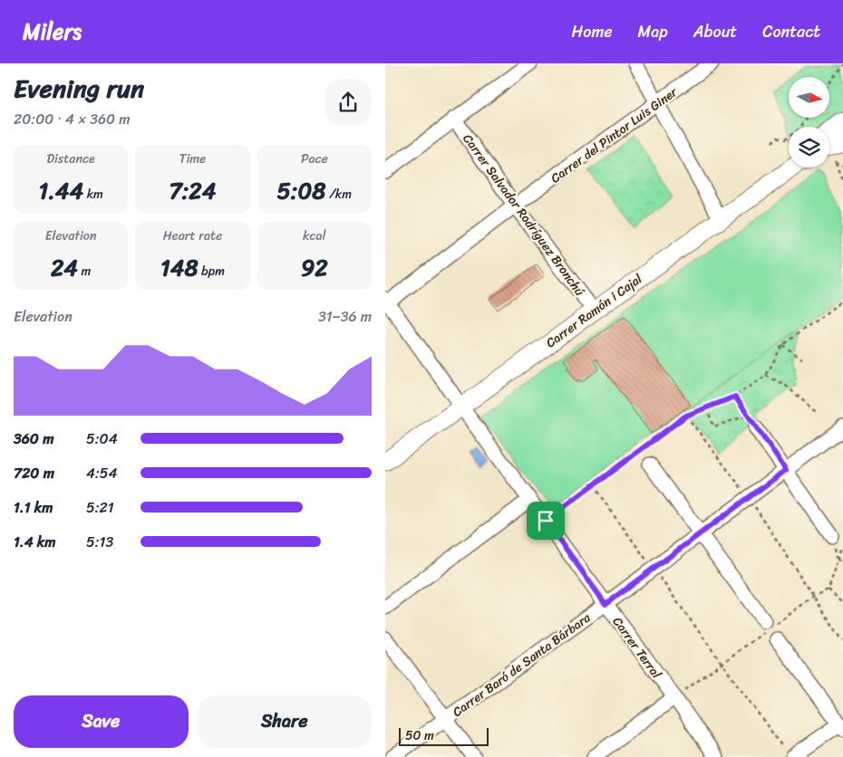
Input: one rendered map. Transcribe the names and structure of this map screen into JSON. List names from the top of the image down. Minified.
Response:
{"streets":{"street":["Carrer del Pintor Luis Giner","Carrer Salvador Rodríguez Bronchú","Carrer Ramón i Cajal","Carrer Terral","Carrer Baró de Santa Bárbara"]},"crossings":[["Carrer del Pintor Luis Giner","Carrer Salvador Rodríguez Bronchú"],["Carrer del Pintor Luis Giner","Carrer Terral"],["Carrer Salvador Rodríguez Bronchú","Carrer Ramón i Cajal"],["Carrer Ramón i Cajal","Carrer Terral"],["Carrer Terral","Carrer Baró de Santa Bárbara"]],"scale_bar":"50 m","north":"right","page":{"header":"Milers","nav":["Home","Map","About","Contact"],"heading":["Evening run","20:00 · 4 × 360 m"],"stats":[["Distance","1.44 km"],["Time","7:24"],["Pace","5:08 /km"],["Elevation","24 m"],["Heart rate","148 bpm"],["kcal","92"]],"chart":["Elevation","31–36 m"],"list":[{"name":"360 m","note":"5:04"},{"name":"720 m","note":"4:54"},{"name":"1.1 km","note":"5:21"},{"name":"1.4 km","note":"5:13"}],"buttons":["Save","Share"],"scale":"50 m"}}
